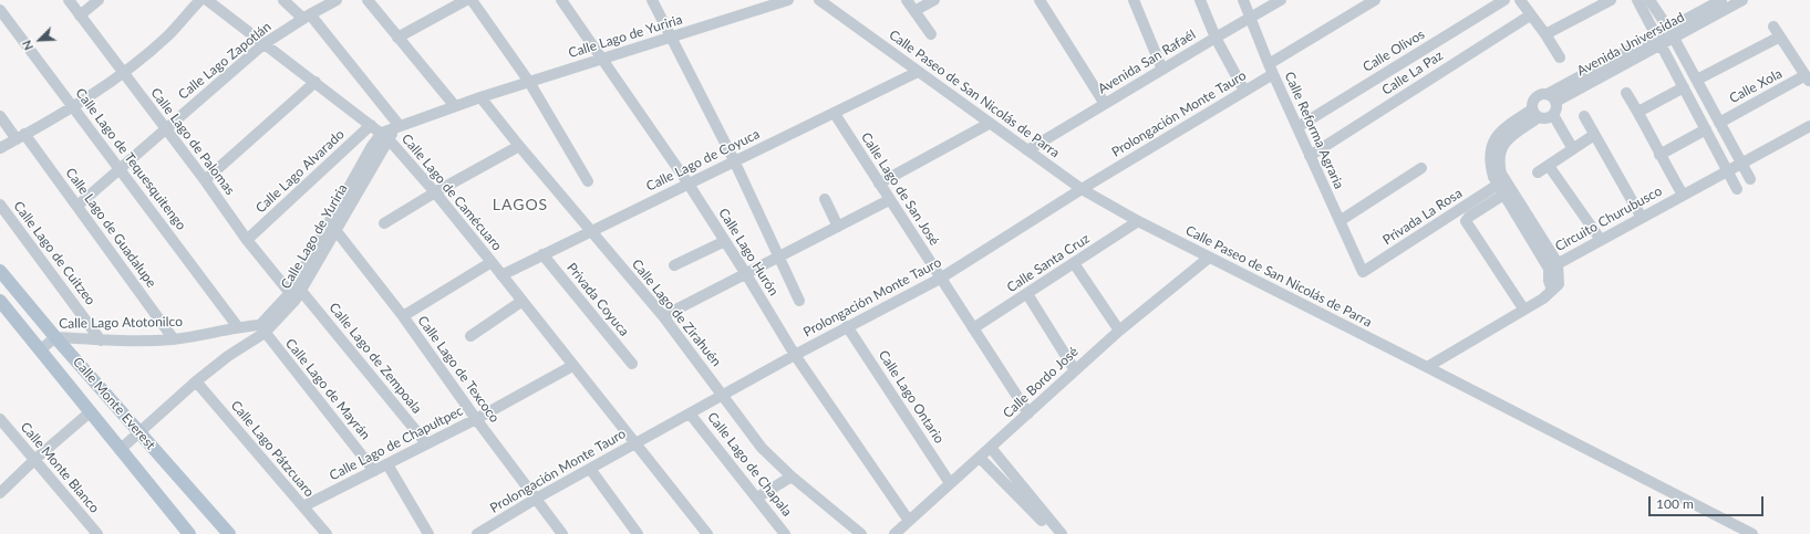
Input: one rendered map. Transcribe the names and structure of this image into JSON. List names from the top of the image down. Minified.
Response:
{"streets":{"main road":["Calle Monte Everest"],"street":["Calle Lago de Yuriria","Avenida Universidad","Calle Olivos","Calle Lago Zapotlán","Avenida San Rafaél","Calle La Paz","Calle Xola","Calle Paseo de San Nicolás de Parra","Prolongación Monte Tauro","Calle Reforma Agraria","Calle Lago de Palomas","Calle Lago de Tequesquitengo","Calle Lago de Coyuca","Calle Lago Alvarado","Calle Lago de San José","Calle Lago de Camécuaro","Privada La Rosa","Circuito Churubusco","Calle Lago de Guadalupe","Calle Lago Hurón","Calle Lago de Cuitzeo","Calle Santa Cruz","Privada Coyuca","Calle Lago de Zirahuén","Calle Lago Atotonilco","Calle Lago de Zempoala","Calle Lago de Texcoco","Calle Bordo José","Calle Lago de Mayrán","Calle Lago Ontario","Calle Lago de Chapultpec","Calle Lago Pátzcuaro","Calle Lago de Chapala","Calle Monte Blanco"]},"crossings":[["Calle Lago de Yuriria","Calle Lago de Palomas"],["Calle Lago de Yuriria","Calle Lago de Camécuaro"],["Calle Lago de Yuriria","Calle Lago Hurón"],["Calle Lago de Yuriria","Calle Lago de Zirahuén"],["Calle Lago de Yuriria","Calle Lago Atotonilco"],["Calle Lago de Yuriria","Calle Lago de Zempoala"],["Calle Lago de Yuriria","Calle Lago de Texcoco"],["Calle Lago de Yuriria","Calle Lago de Mayrán"],["Calle Lago de Yuriria","Calle Monte Everest"],["Calle Lago de Yuriria","Calle Lago Pátzcuaro"],["Calle Olivos","Calle Reforma Agraria"],["Calle Lago Zapotlán","Calle Lago de Palomas"],["Calle Lago Zapotlán","Calle Lago de Tequesquitengo"],["Calle Lago Zapotlán","Calle Lago de Camécuaro"],["Calle Lago Zapotlán","Calle Lago de Guadalupe"],["Avenida San Rafaél","Calle Paseo de San Nicolás de Parra"],["Avenida San Rafaél","Calle Reforma Agraria"],["Calle La Paz","Calle Reforma Agraria"],["Calle Paseo de San Nicolás de Parra","Prolongación Monte Tauro"],["Calle Paseo de San Nicolás de Parra","Calle Lago de Coyuca"],["Calle Paseo de San Nicolás de Parra","Calle Santa Cruz"],["Calle Paseo de San Nicolás de Parra","Calle Bordo José"],["Prolongación Monte Tauro","Calle Reforma Agraria"],["Prolongación Monte Tauro","Calle Lago de San José"],["Prolongación Monte Tauro","Calle Lago de Camécuaro"],["Prolongación Monte Tauro","Calle Lago Hurón"],["Prolongación Monte Tauro","Calle Lago de Zirahuén"],["Prolongación Monte Tauro","Calle Lago de Texcoco"],["Prolongación Monte Tauro","Calle Lago Ontario"],["Prolongación Monte Tauro","Calle Lago de Chapala"],["Calle Reforma Agraria","Privada La Rosa"],["Calle Lago de Palomas","Calle Lago Alvarado"],["Calle Lago de Palomas","Calle Lago de Zempoala"],["Calle Lago de Tequesquitengo","Calle Lago Atotonilco"],["Calle Lago de Coyuca","Calle Lago de San José"],["Calle Lago de Coyuca","Calle Lago de Camécuaro"],["Calle Lago de Coyuca","Calle Lago Hurón"],["Calle Lago de Coyuca","Privada Coyuca"],["Calle Lago de Coyuca","Calle Lago de Zirahuén"],["Calle Lago Alvarado","Calle Lago de Camécuaro"],["Calle Lago de San José","Calle Santa Cruz"],["Calle Lago de San José","Calle Bordo José"],["Calle Lago de Camécuaro","Calle Lago de Chapultpec"],["Calle Lago de Guadalupe","Calle Lago Atotonilco"],["Calle Lago Hurón","Calle Bordo José"],["Calle Lago de Cuitzeo","Calle Lago Atotonilco"],["Calle Lago Atotonilco","Calle Lago de Mayrán"],["Calle Lago Atotonilco","Calle Monte Everest"],["Calle Lago de Zempoala","Calle Lago de Chapultpec"],["Calle Lago de Texcoco","Calle Lago de Chapultpec"],["Calle Bordo José","Calle Lago Ontario"],["Calle Lago de Mayrán","Calle Lago de Chapultpec"],["Calle Lago de Chapultpec","Calle Lago Pátzcuaro"]],"districts":["LAGOS"],"scale_bar":"100 m","north":"bottom left"}
